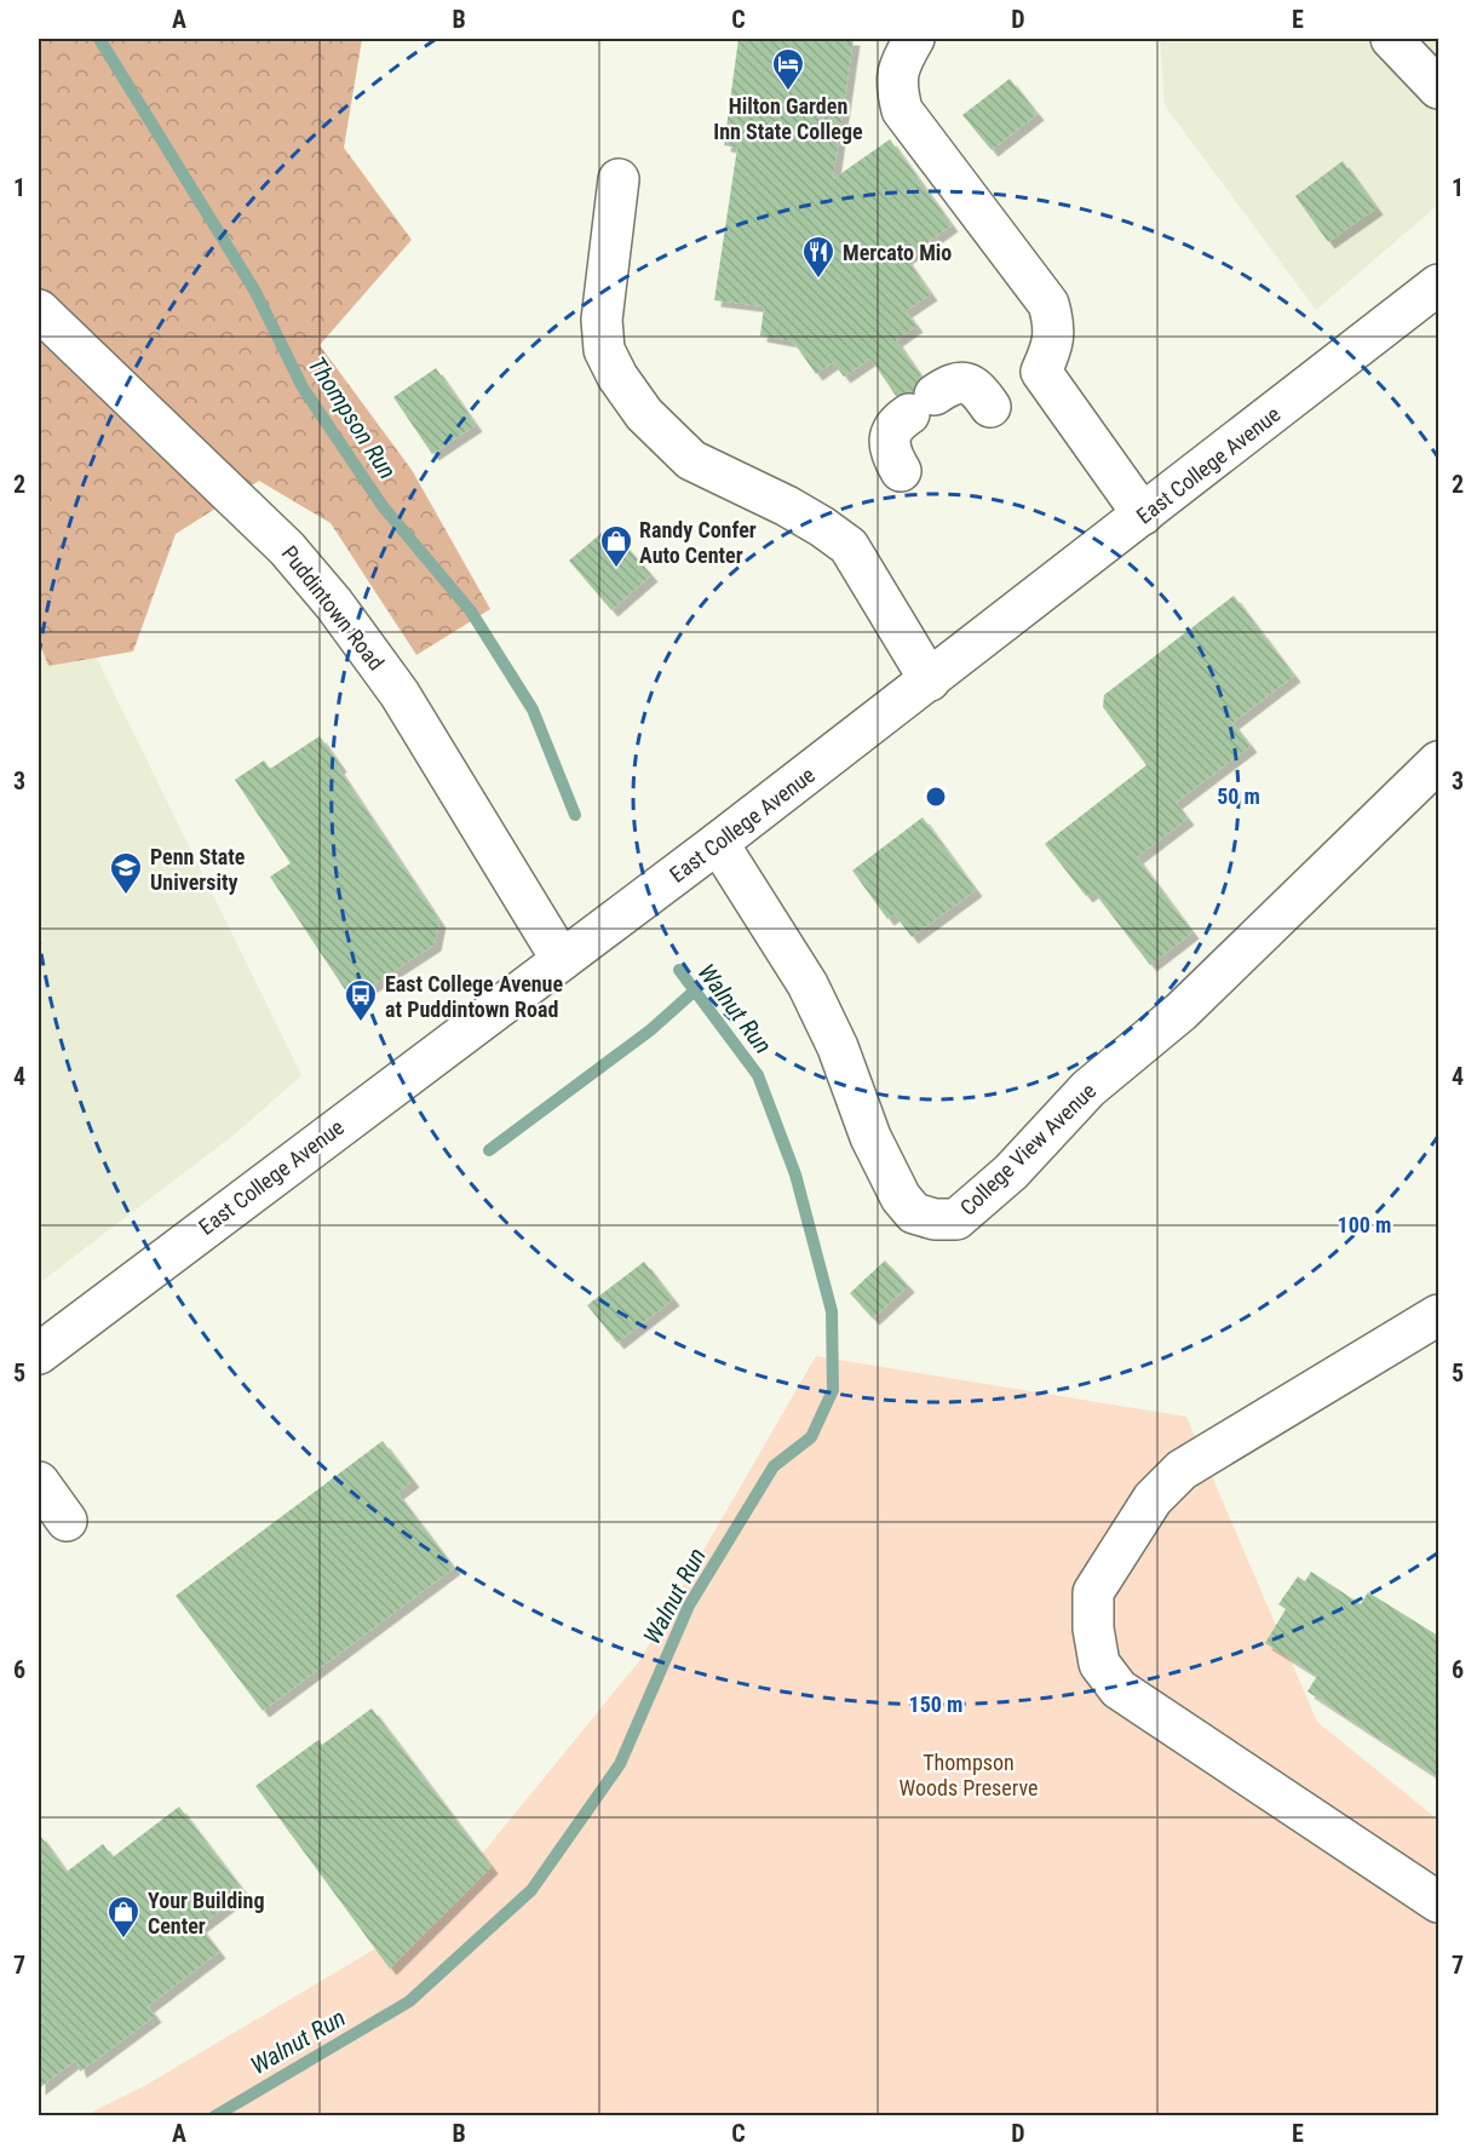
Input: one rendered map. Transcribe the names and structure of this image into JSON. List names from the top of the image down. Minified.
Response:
{"streets":{"main road":["East College Avenue","Puddintown Road","College View Avenue"]},"crossings":[["East College Avenue","Puddintown Road"],["East College Avenue","College View Avenue"]],"water":["Thompson Run","Walnut Run"],"parks":["Thompson Woods Preserve"],"places":{"hotel":["Hilton Garden Inn State College"],"restaurant":["Mercato Mio"],"shop":["Randy Confer Auto Center","Your Building Center"],"school or university":["Penn State University"],"bus stop":["East College Avenue at Puddintown Road"]},"grid":{"columns":["A","B","C","D","E"],"rows":["1","2","3","4","5","6","7"]},"rings":["50 m","100 m","150 m"]}
